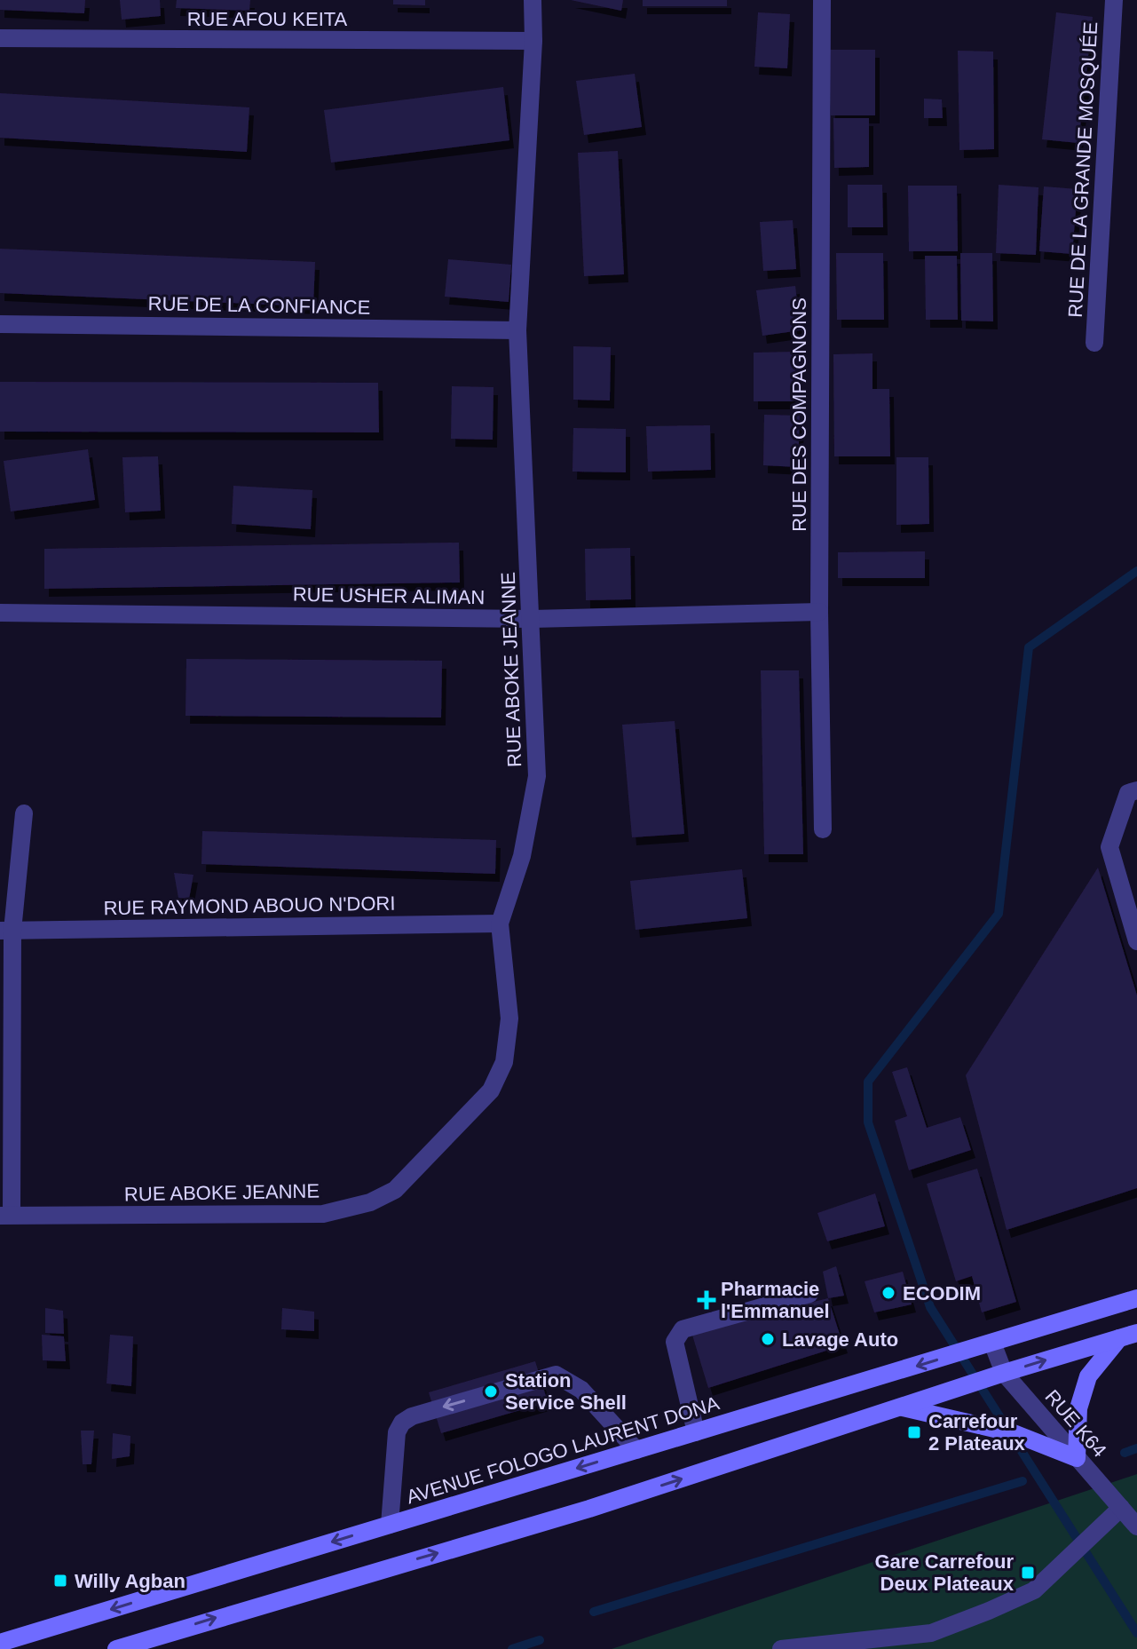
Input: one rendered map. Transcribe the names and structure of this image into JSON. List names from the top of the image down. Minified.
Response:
{"streets":{"main road":["AVENUE FOLOGO LAURENT DONA"],"street":["RUE AFOU KEITA","RUE DE LA GRANDE MOSQUÉE","RUE DE LA CONFIANCE","RUE DES COMPAGNONS","RUE USHER ALIMAN","RUE ABOKE JEANNE","RUE RAYMOND ABOUO N'DORI","RUE K64"]},"crossings":[["RUE AFOU KEITA","RUE ABOKE JEANNE"],["RUE DE LA CONFIANCE","RUE ABOKE JEANNE"],["RUE DES COMPAGNONS","RUE USHER ALIMAN"],["RUE USHER ALIMAN","RUE ABOKE JEANNE"],["RUE ABOKE JEANNE","RUE RAYMOND ABOUO N'DORI"],["RUE K64","AVENUE FOLOGO LAURENT DONA"]],"places":{"other":["ECODIM","Lavage Auto","Station Service Shell"],"health":["Pharmacie l'Emmanuel"],"transit":["Carrefour 2 Plateaux","Gare Carrefour Deux Plateaux","Willy Agban"]}}
